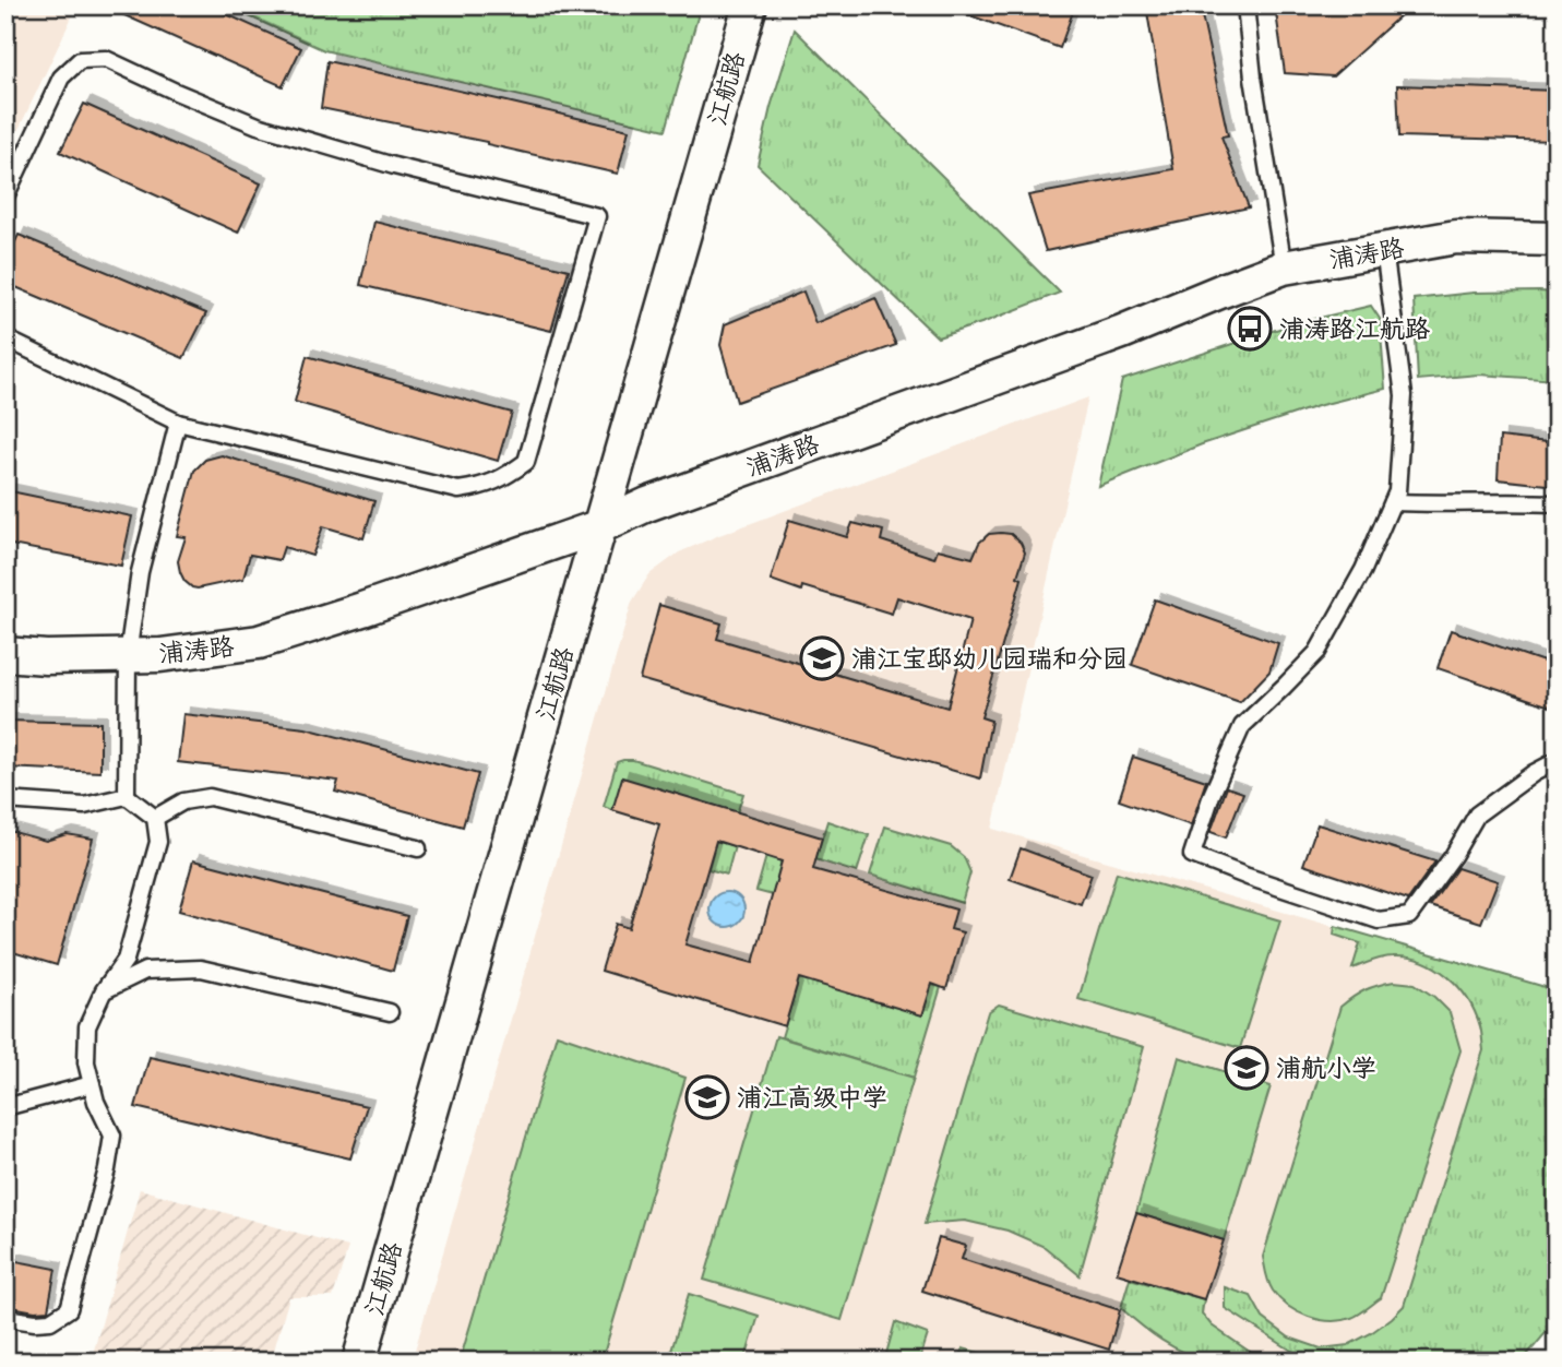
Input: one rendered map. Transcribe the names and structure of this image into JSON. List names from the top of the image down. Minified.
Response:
{"streets":{"street":["江航路","浦涛路"]},"crossings":[["江航路","浦涛路"]],"places":{"bus stop":["浦涛路江航路"],"school or university":["浦江宝邸幼儿园瑞和分园","浦航小学","浦江高级中学"]}}
